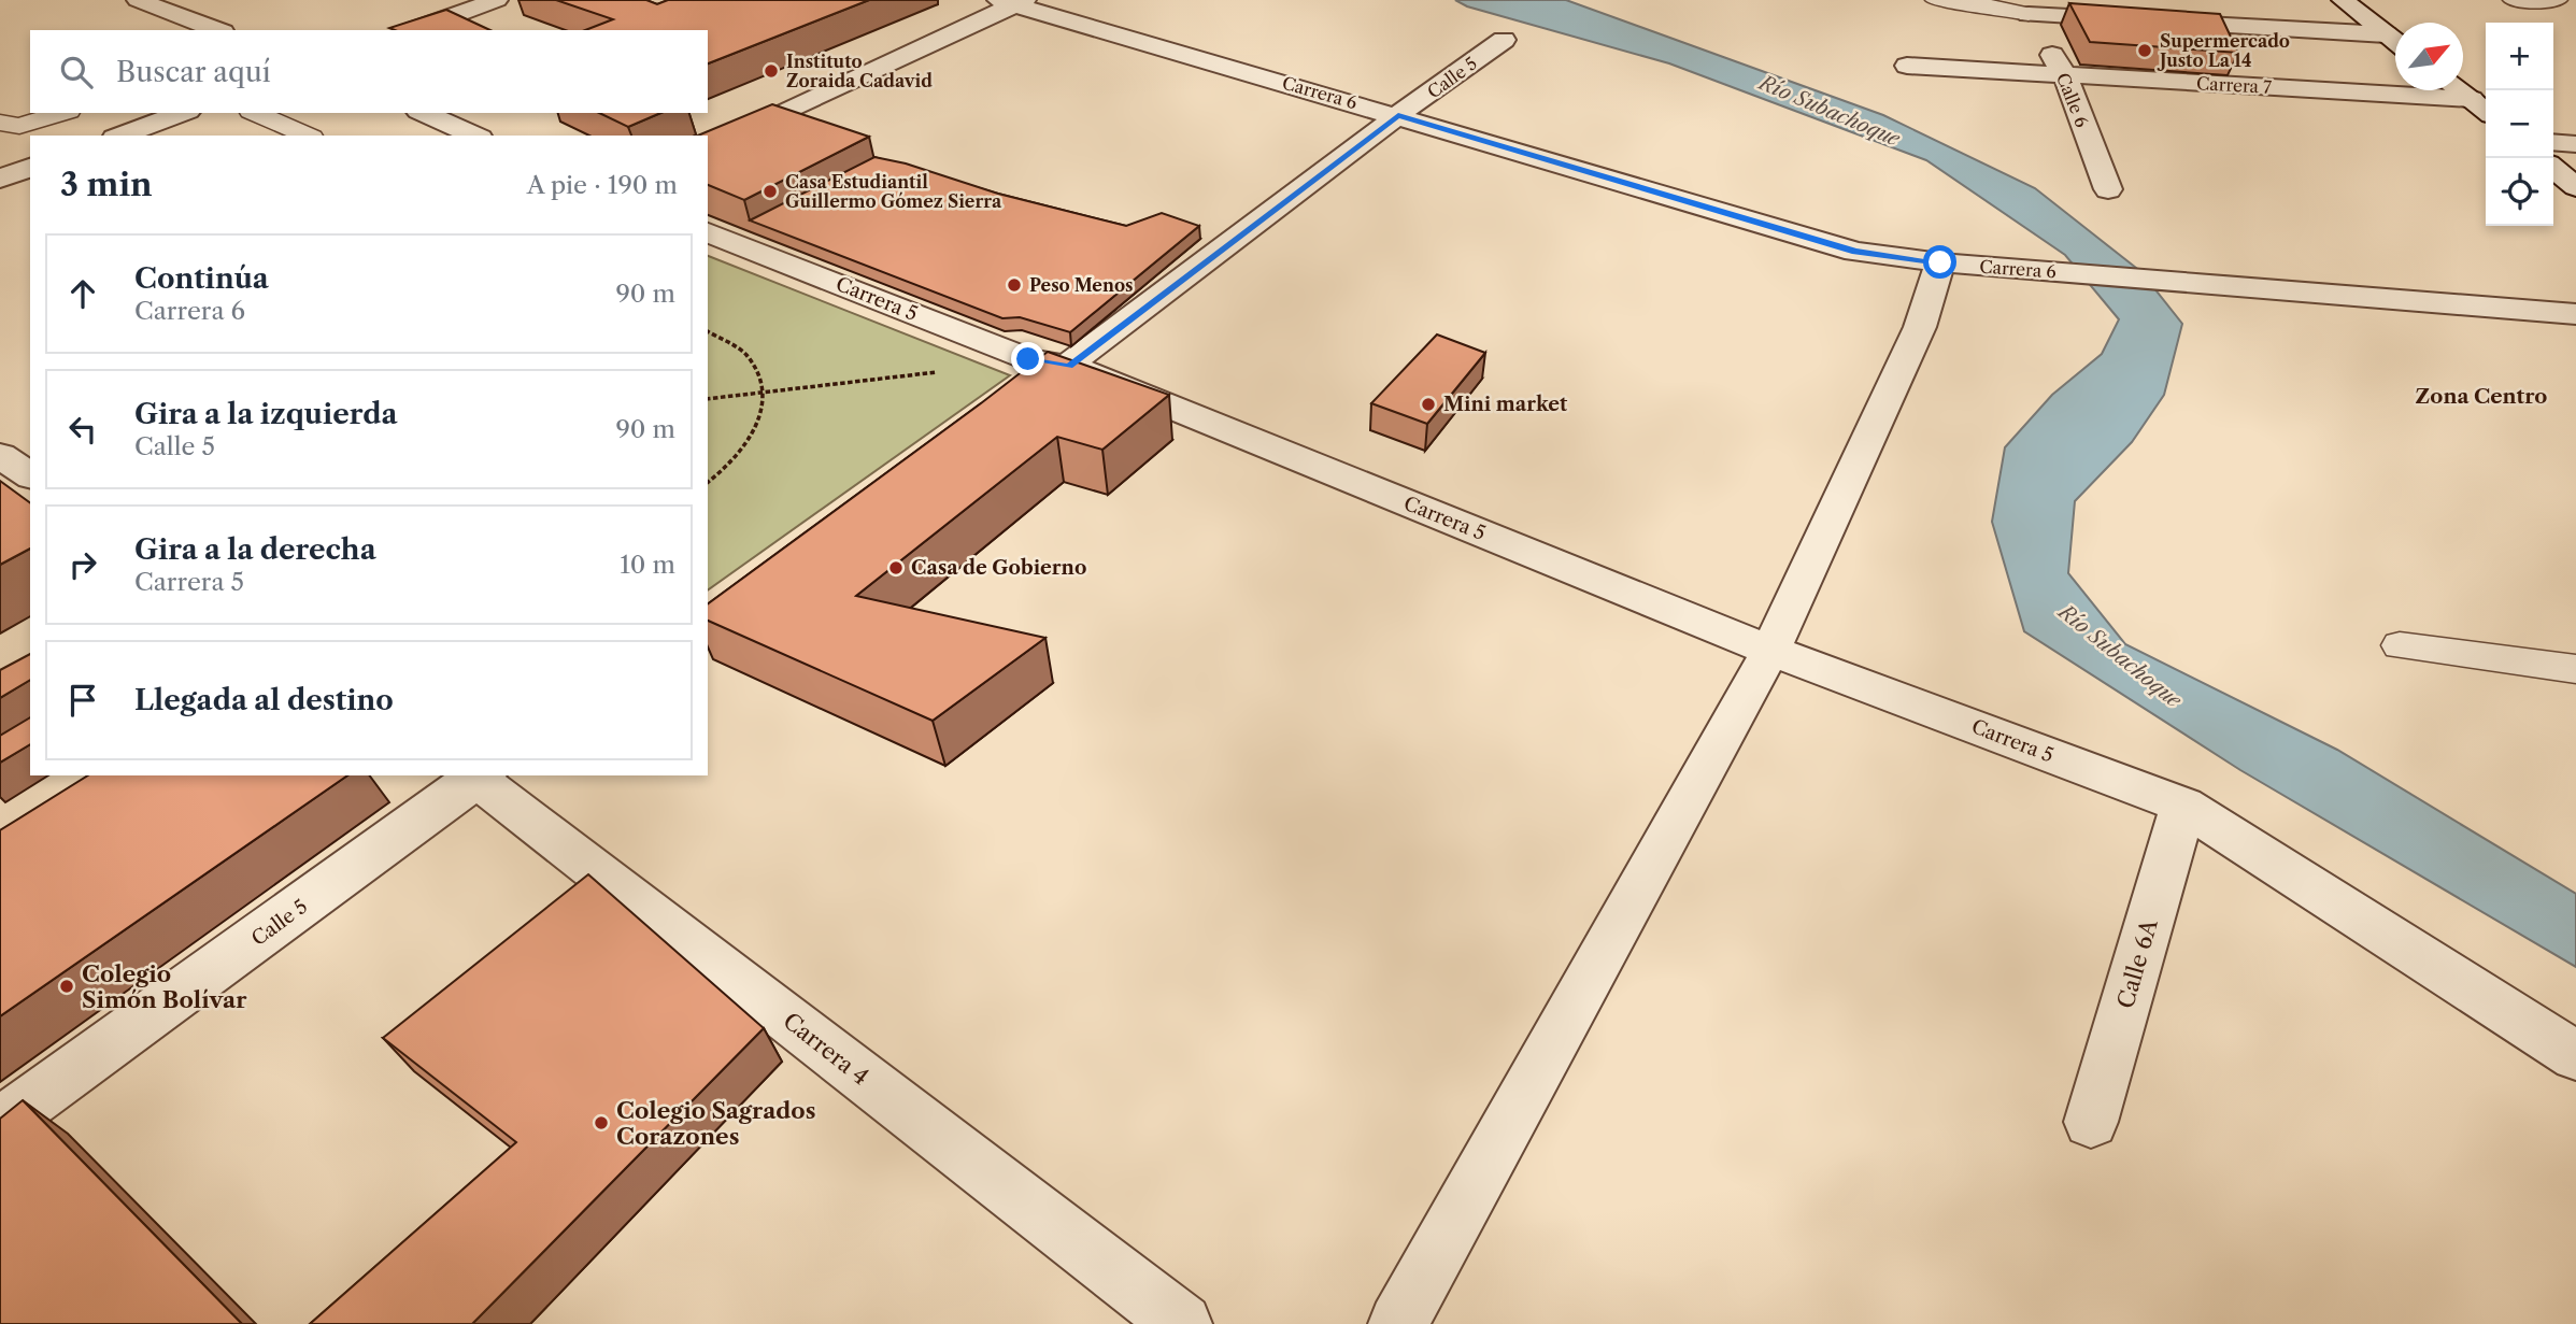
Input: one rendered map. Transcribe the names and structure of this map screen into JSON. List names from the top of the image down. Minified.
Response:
{"streets":{"street":["Calle 5","Carrera 7","Carrera 6","Calle 6","Carrera 5","Calle 6A","Carrera 4"]},"crossings":[["Calle 5","Carrera 6"],["Calle 5","Carrera 5"],["Calle 5","Carrera 4"],["Carrera 7","Calle 6"],["Carrera 5","Calle 6A"]],"districts":["Zona Centro"],"water":["Río Subachoque"],"places":["Supermercado Justo La 14","Instituto Zoraida Cadavid","Casa Estudiantil Guillermo Gómez Sierra","Peso Menos","Mini market","Casa de Gobierno","Colegio Simón Bolívar","Colegio Sagrados Corazones"],"north":"top right","page":{"map_buttons":["+","−"],"search":"Buscar aquí","heading":["3 min","A pie · 190 m"],"list":[["Continúa","Carrera 6","90 m"],["Gira a la izquierda","Calle 5","90 m"],["Gira a la derecha","Carrera 5","10 m"],"Llegada al destino"]}}
